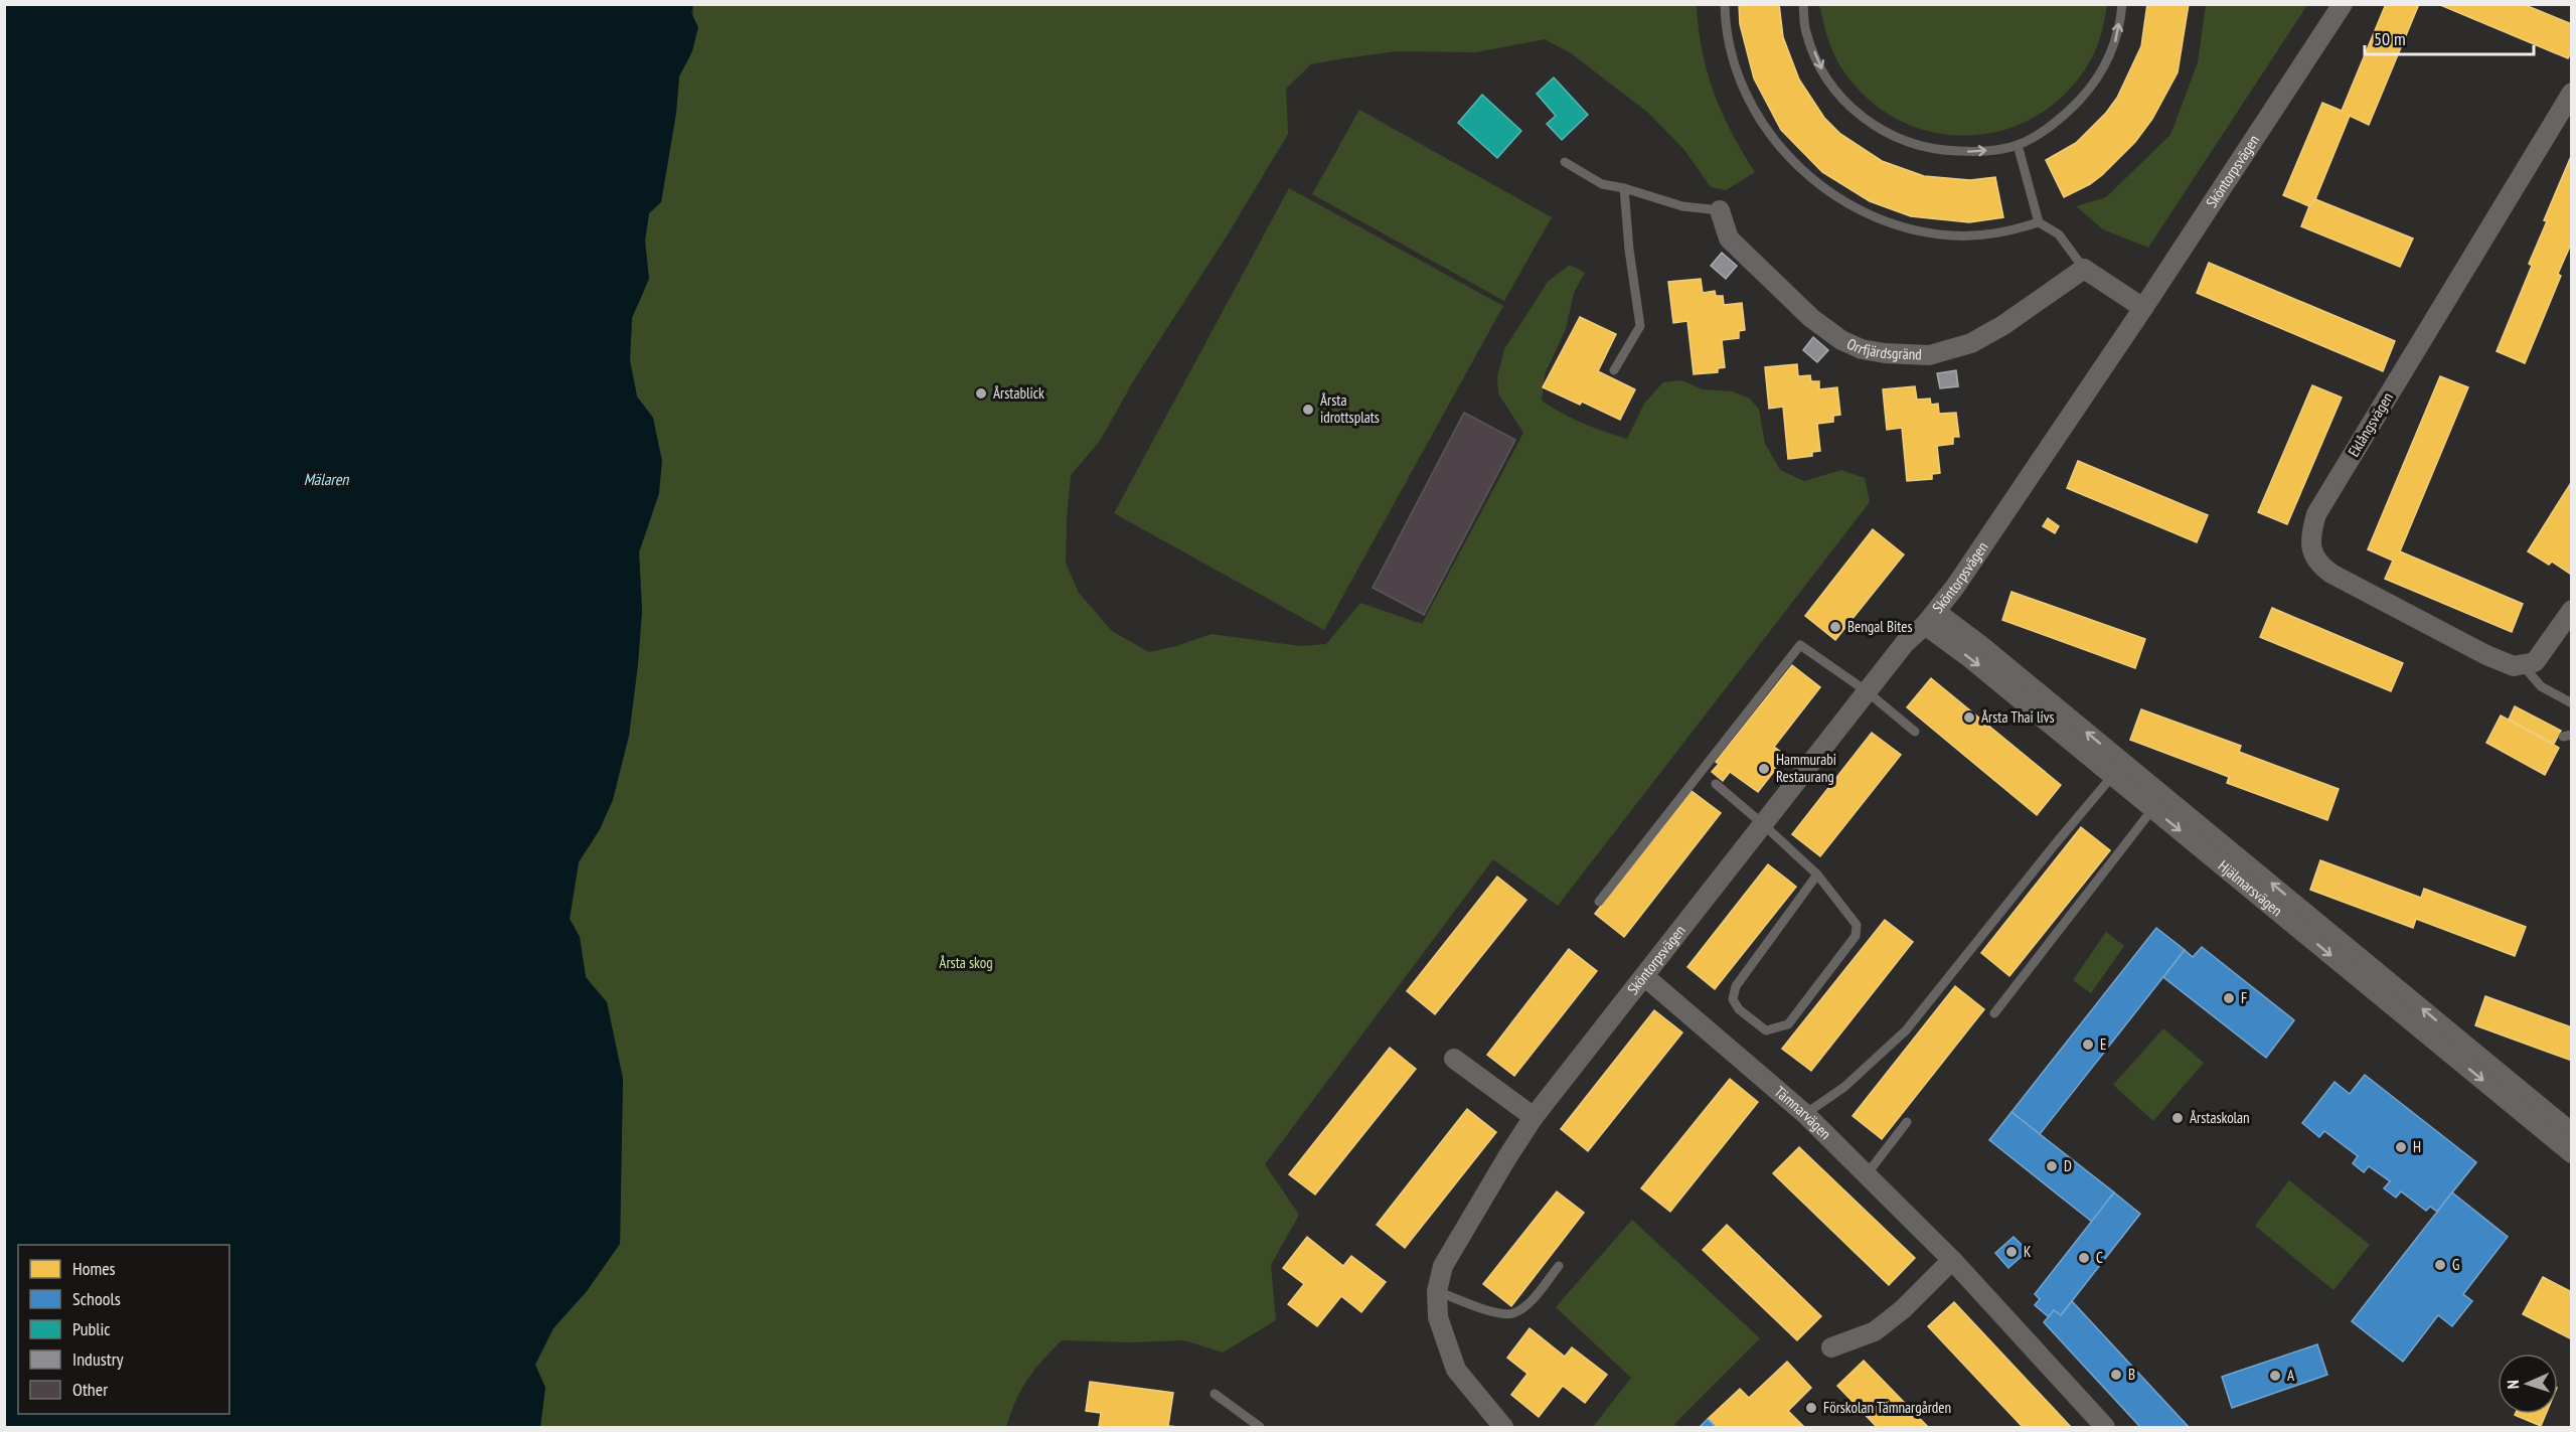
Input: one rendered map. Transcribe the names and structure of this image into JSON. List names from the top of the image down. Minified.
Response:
{"streets":{"street":["Sköntorpsvägen","Orrfjärdsgränd","Eklångsvägen","Hjälmarsvägen","Tämnarvägen"]},"crossings":[["Sköntorpsvägen","Hjälmarsvägen"],["Sköntorpsvägen","Tämnarvägen"]],"water":["Mälaren"],"parks":["Årsta skog"],"places":["Årstablick","Årsta idrottsplats","Bengal Bites","Årsta Thai livs","Hammurabi Restaurang","F","E","Årstaskolan","H","D","K","C","G","B","A","Förskolan Tämnargården"],"legend":["Homes","Schools","Public","Industry","Other"],"scale_bar":"50 m","north":"left"}
